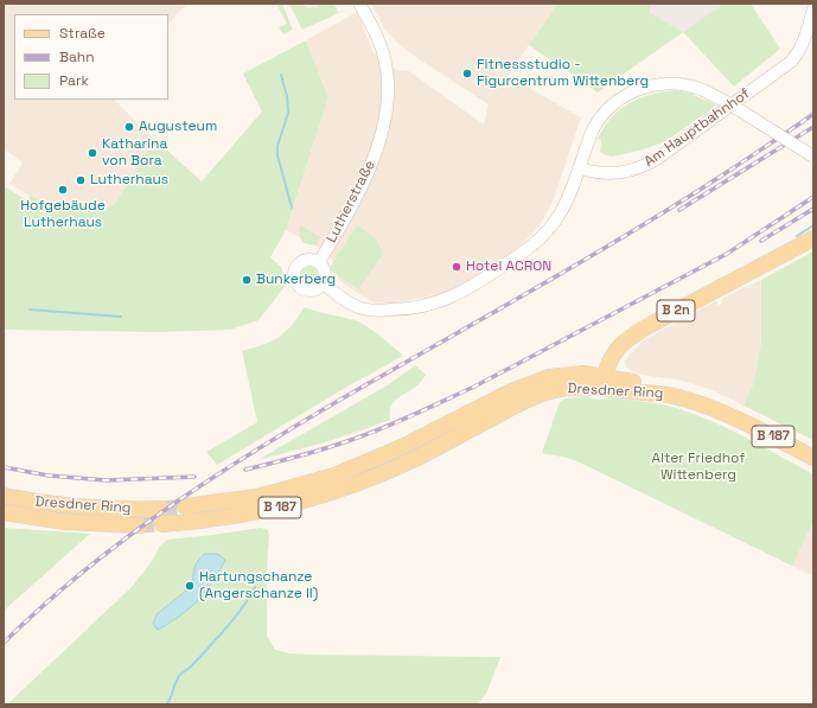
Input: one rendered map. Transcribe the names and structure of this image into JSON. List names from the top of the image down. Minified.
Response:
{"streets":{"main road":["B 2n","Dresdner Ring","B 187"],"street":["Am Hauptbahnhof","Lutherstraße"]},"crossings":[["B 2n","Dresdner Ring"]],"parks":["Alter Friedhof Wittenberg"],"places":["Fitnessstudio - Figurcentrum Wittenberg","Augusteum","Katharina von Bora","Lutherhaus","Hofgebäude Lutherhaus","Hotel ACRON","Bunkerberg","Hartungschanze (Angerschanze II)"],"legend":["Straße","Bahn","Park"]}
